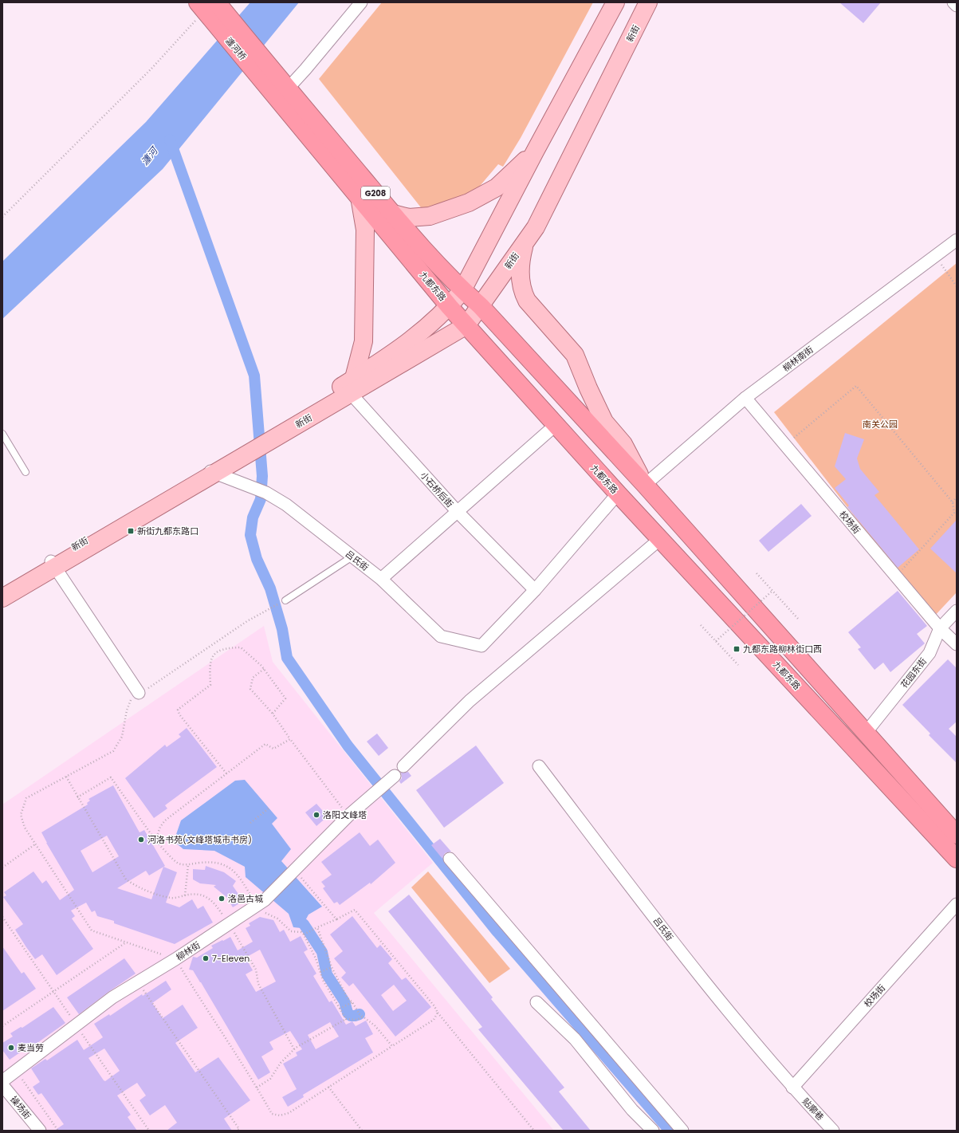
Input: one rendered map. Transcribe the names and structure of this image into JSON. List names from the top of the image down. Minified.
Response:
{"streets":{"highway":["瀍河桥","G208","九都东路"],"main road":["新街"],"street":["柳林南街","小石桥后街","校场街","吕氏街","花园东街","柳林街","操场街","贴廓巷"]},"crossings":[["新街","G208"],["新街","九都东路"],["新街","小石桥后街"],["新街","吕氏街"],["瀍河桥","G208"],["瀍河桥","九都东路"],["G208","九都东路"],["柳林南街","校场街"],["小石桥后街","吕氏街"],["校场街","吕氏街"],["校场街","花园东街"],["校场街","贴廓巷"],["吕氏街","贴廓巷"]],"water":["瀍河"],"parks":["南关公园"],"places":{"transit":["新街九都东路口","九都东路柳林街口西"],"other":["洛阳文峰塔","河洛书苑(文峰塔城市书房)","洛邑古城","7-Eleven","麦当劳"]}}
